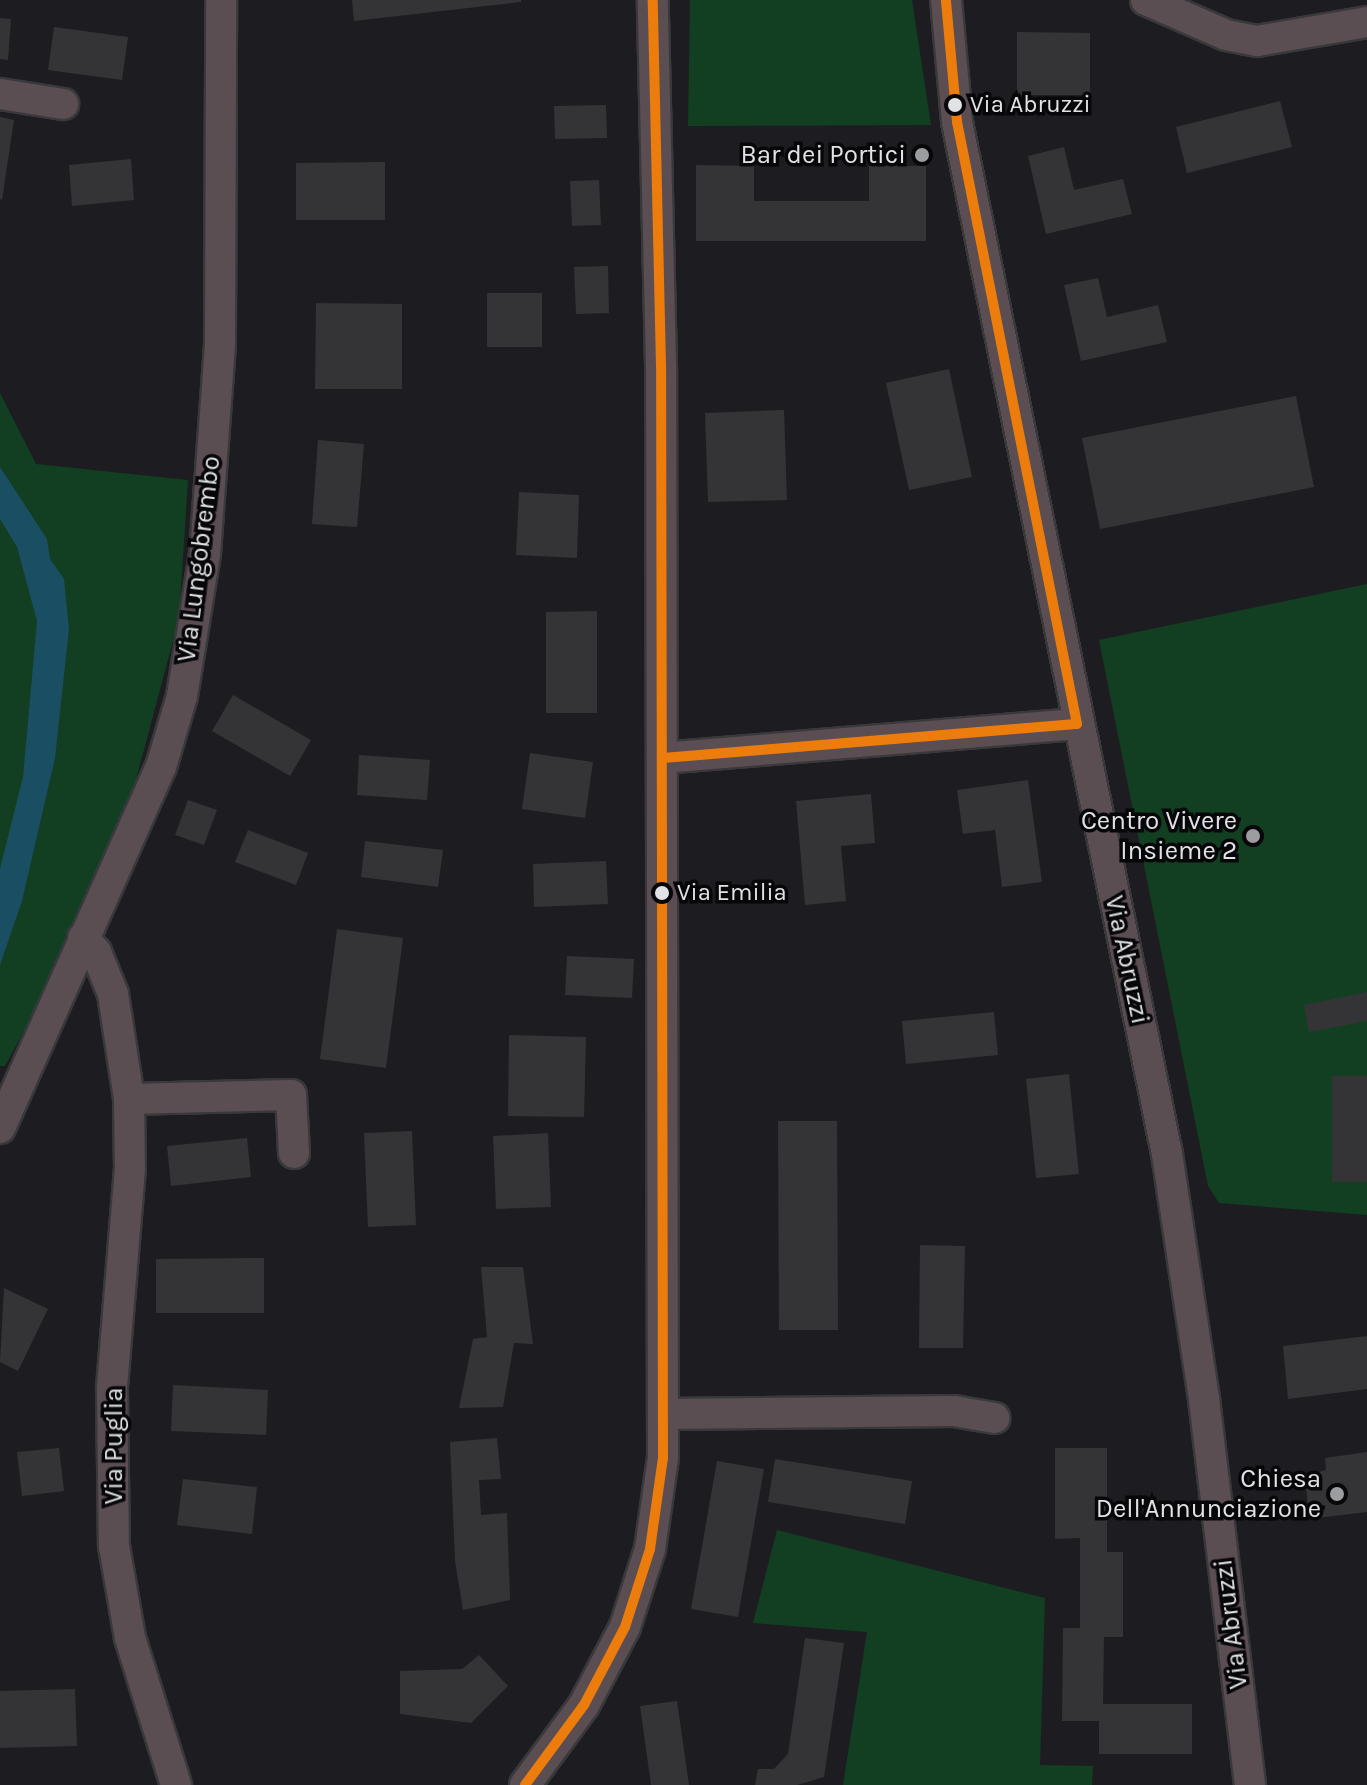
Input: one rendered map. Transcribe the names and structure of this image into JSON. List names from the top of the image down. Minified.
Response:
{"streets":{"street":["Via Lungobrembo","Via Abruzzi","Via Puglia"]},"crossings":[["Via Lungobrembo","Via Puglia"]],"places":["Via Abruzzi","Bar dei Portici","Centro Vivere Insieme 2","Via Emilia","Chiesa Dell'Annunciazione"]}
